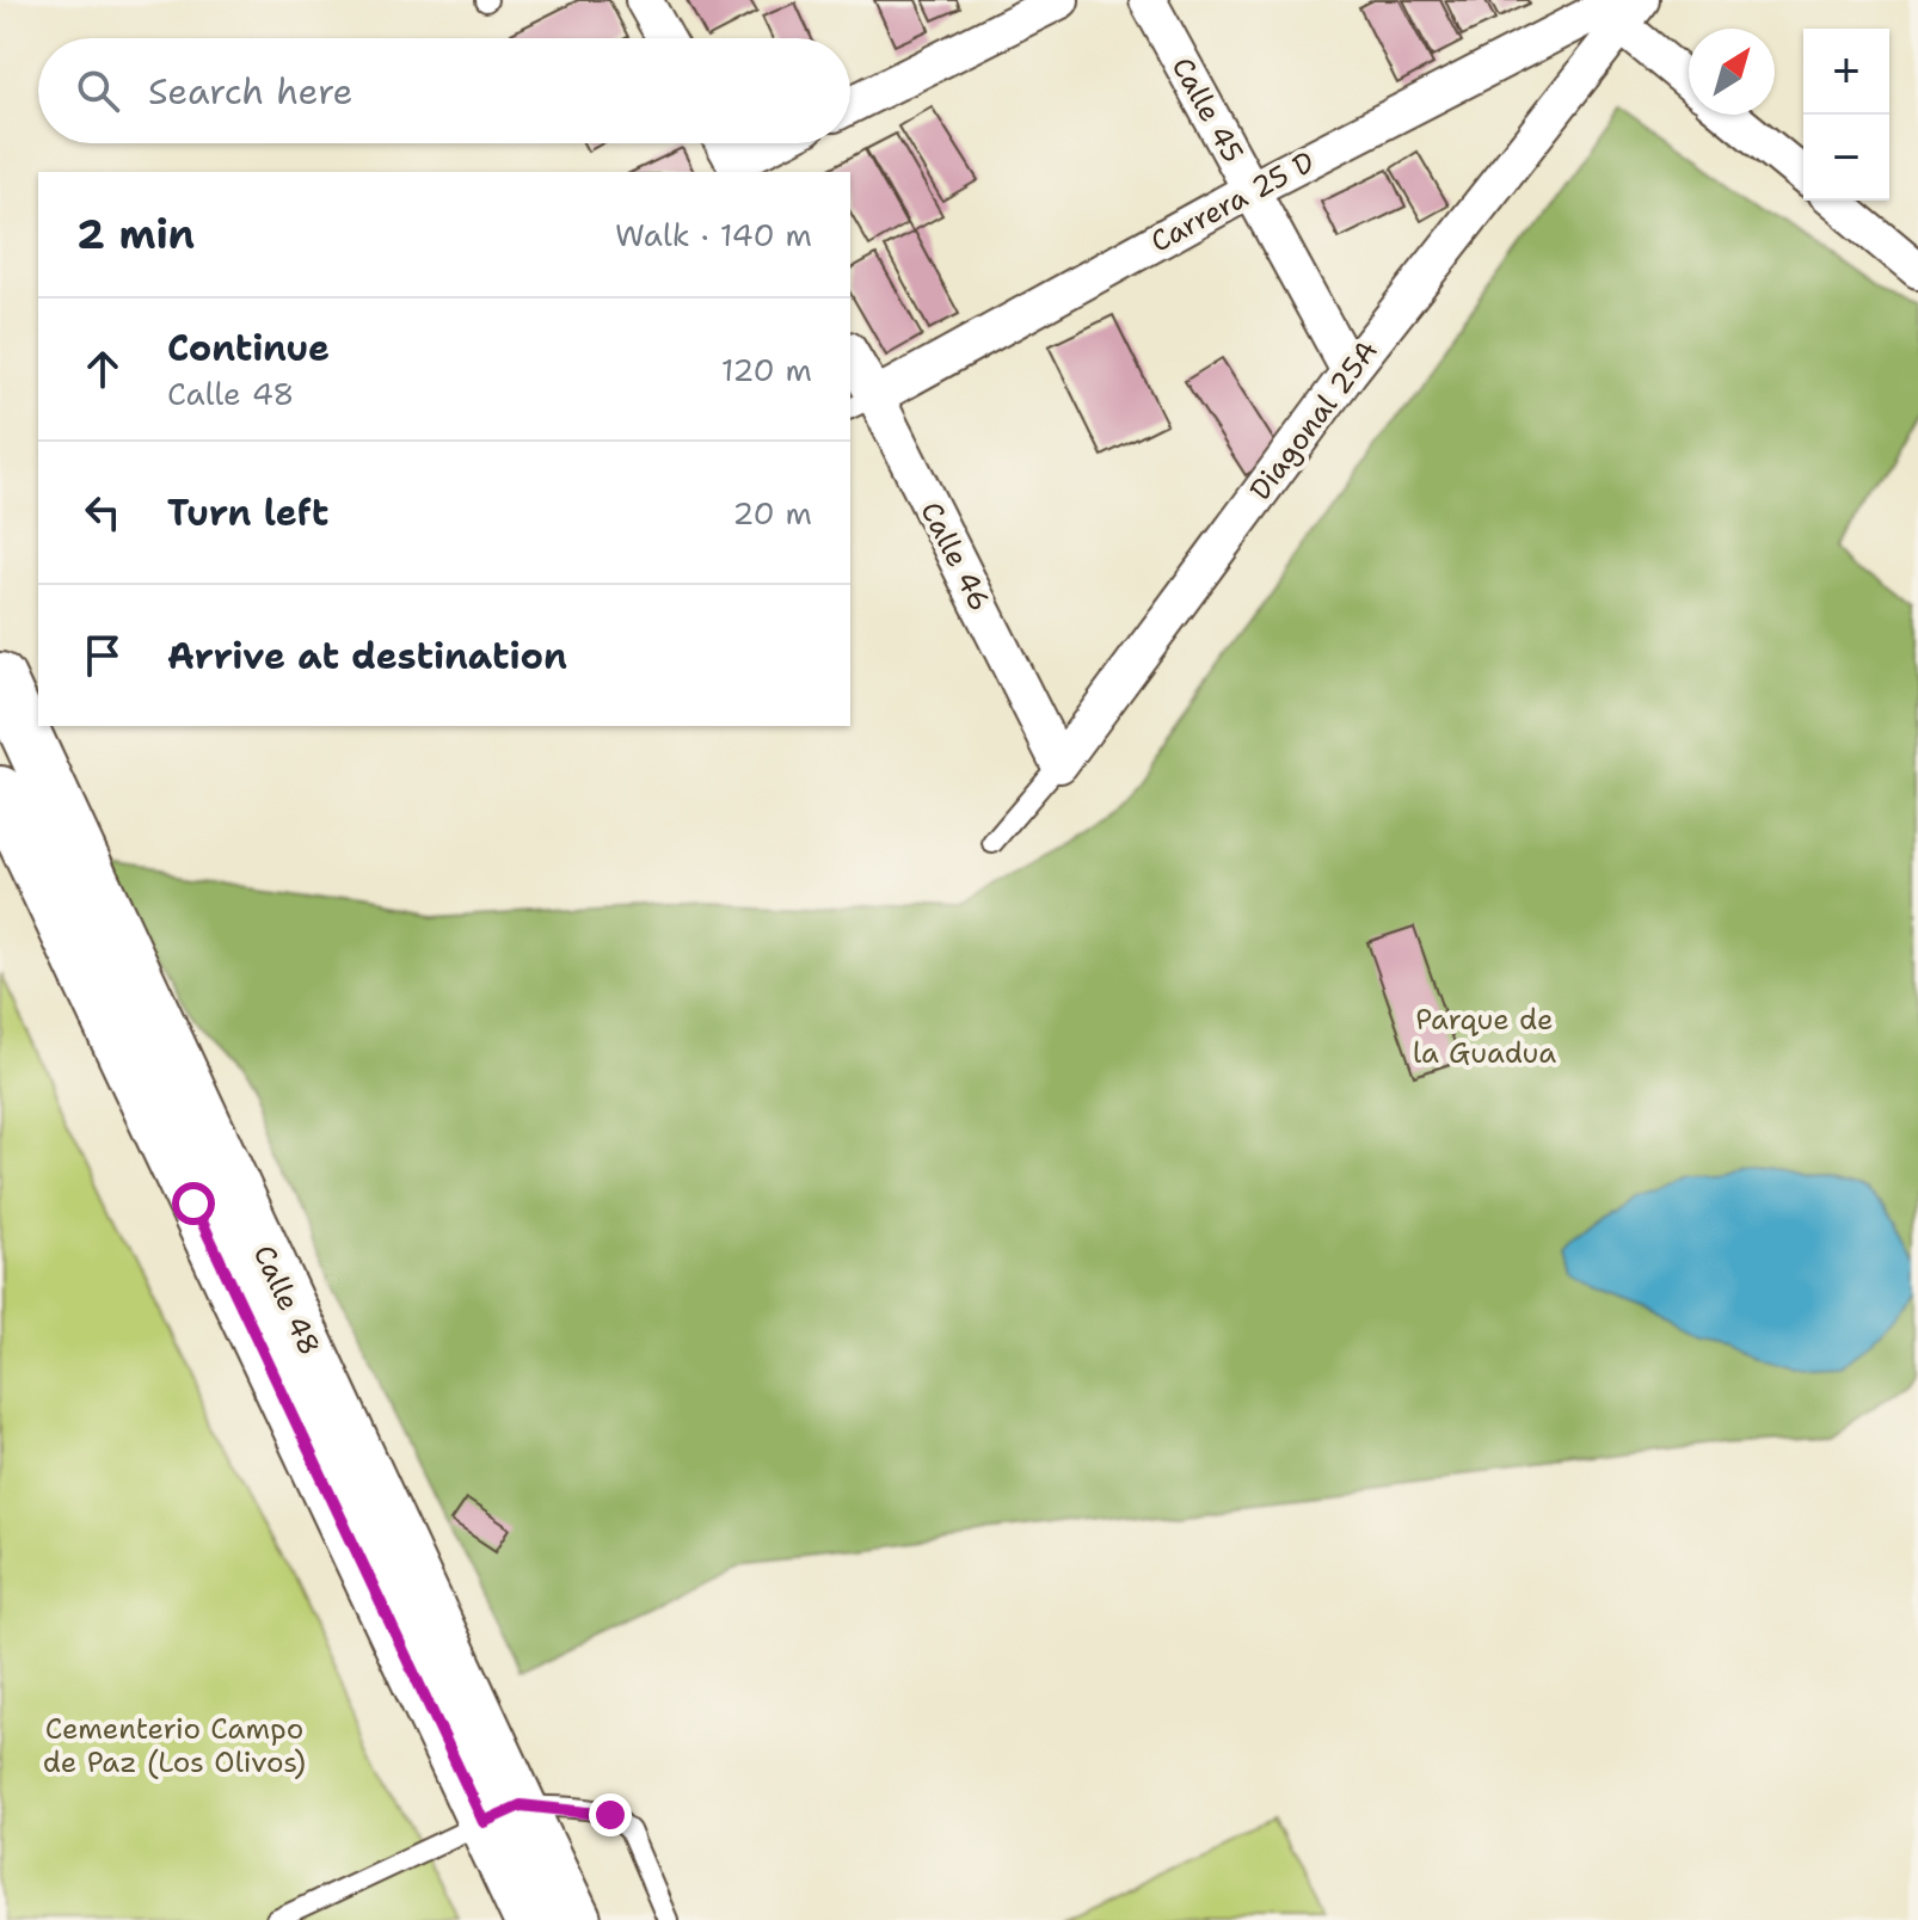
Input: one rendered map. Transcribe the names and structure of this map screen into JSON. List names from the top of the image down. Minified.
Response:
{"streets":{"main road":["Calle 48"],"street":["Calle 45","Carrera 25 D","Diagonal 25A","Calle 46"]},"crossings":[["Calle 45","Carrera 25 D"],["Calle 45","Diagonal 25A"],["Carrera 25 D","Diagonal 25A"],["Carrera 25 D","Calle 46"],["Diagonal 25A","Calle 46"]],"parks":["Parque de la Guadua","Cementerio Campo de Paz (Los Olivos)"],"north":"top right","page":{"map_buttons":["+","−"],"search":"Search here","heading":["2 min","Walk · 140 m"],"list":[["Continue","Calle 48","120 m"],["Turn left","20 m"],"Arrive at destination"]}}
